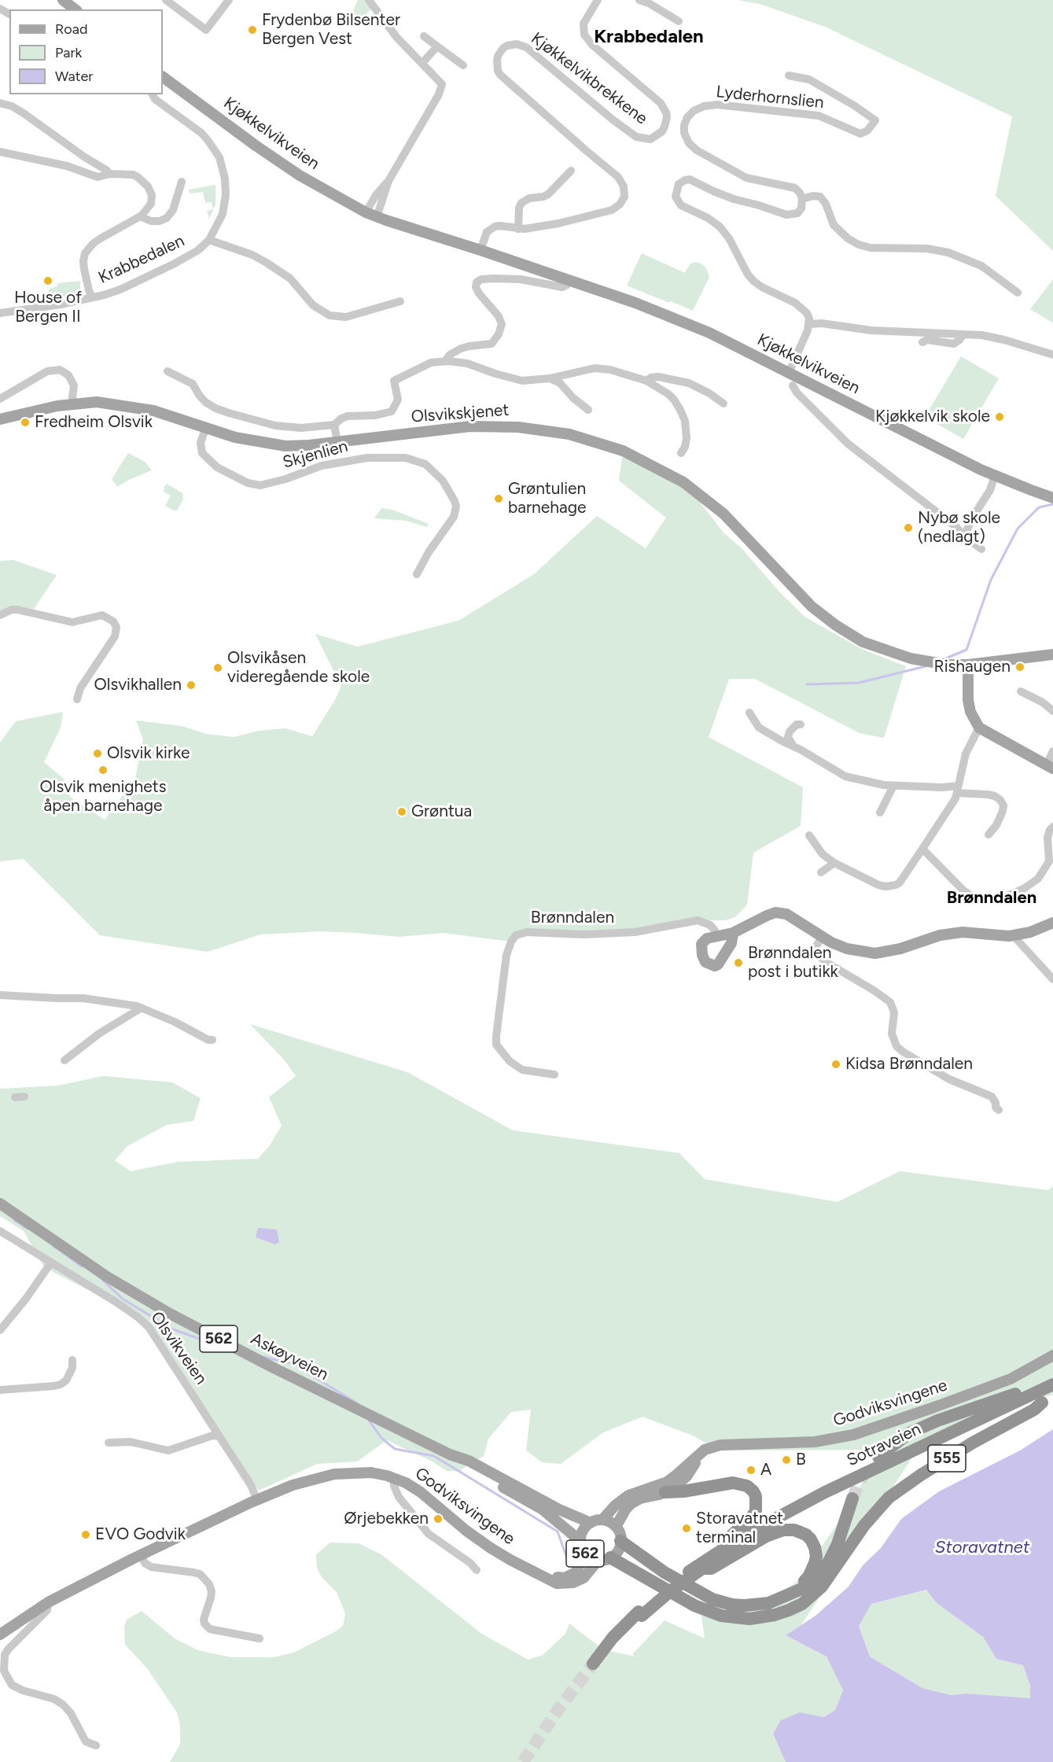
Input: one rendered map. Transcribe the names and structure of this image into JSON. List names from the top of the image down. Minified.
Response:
{"streets":{"highway":["Sotraveien","555"],"main road":["Kjøkkelvikveien","Olsvikskjenet","562","Askøyveien","Godviksvingene"],"street":["Kjøkkelvikbrekkene","Lyderhornslien","Krabbedalen","Skjenlien","Brønndalen","Olsvikveien"]},"crossings":[["Kjøkkelvikbrekkene","Kjøkkelvikveien"],["Olsvikskjenet","Skjenlien"],["562","Askøyveien"],["562","Godviksvingene"],["562","555"],["Olsvikveien","Godviksvingene"],["Askøyveien","Godviksvingene"],["Askøyveien","555"],["Godviksvingene","555"],["Sotraveien","555"]],"districts":["Krabbedalen","Brønndalen"],"water":["Storavatnet"],"places":["Frydenbø Bilsenter Bergen Vest","House of Bergen II","Kjøkkelvik skole","Fredheim Olsvik","Grøntulien barnehage","Nybø skole (nedlagt)","Rishaugen","Olsvikåsen videregående skole","Olsvikhallen","Olsvik kirke","Olsvik menighets åpen barnehage","Grøntua","Brønndalen post i butikk","Kidsa Brønndalen","B","A","Ørjebekken","Storavatnet terminal","EVO Godvik"],"legend":["Road","Park","Water"]}
